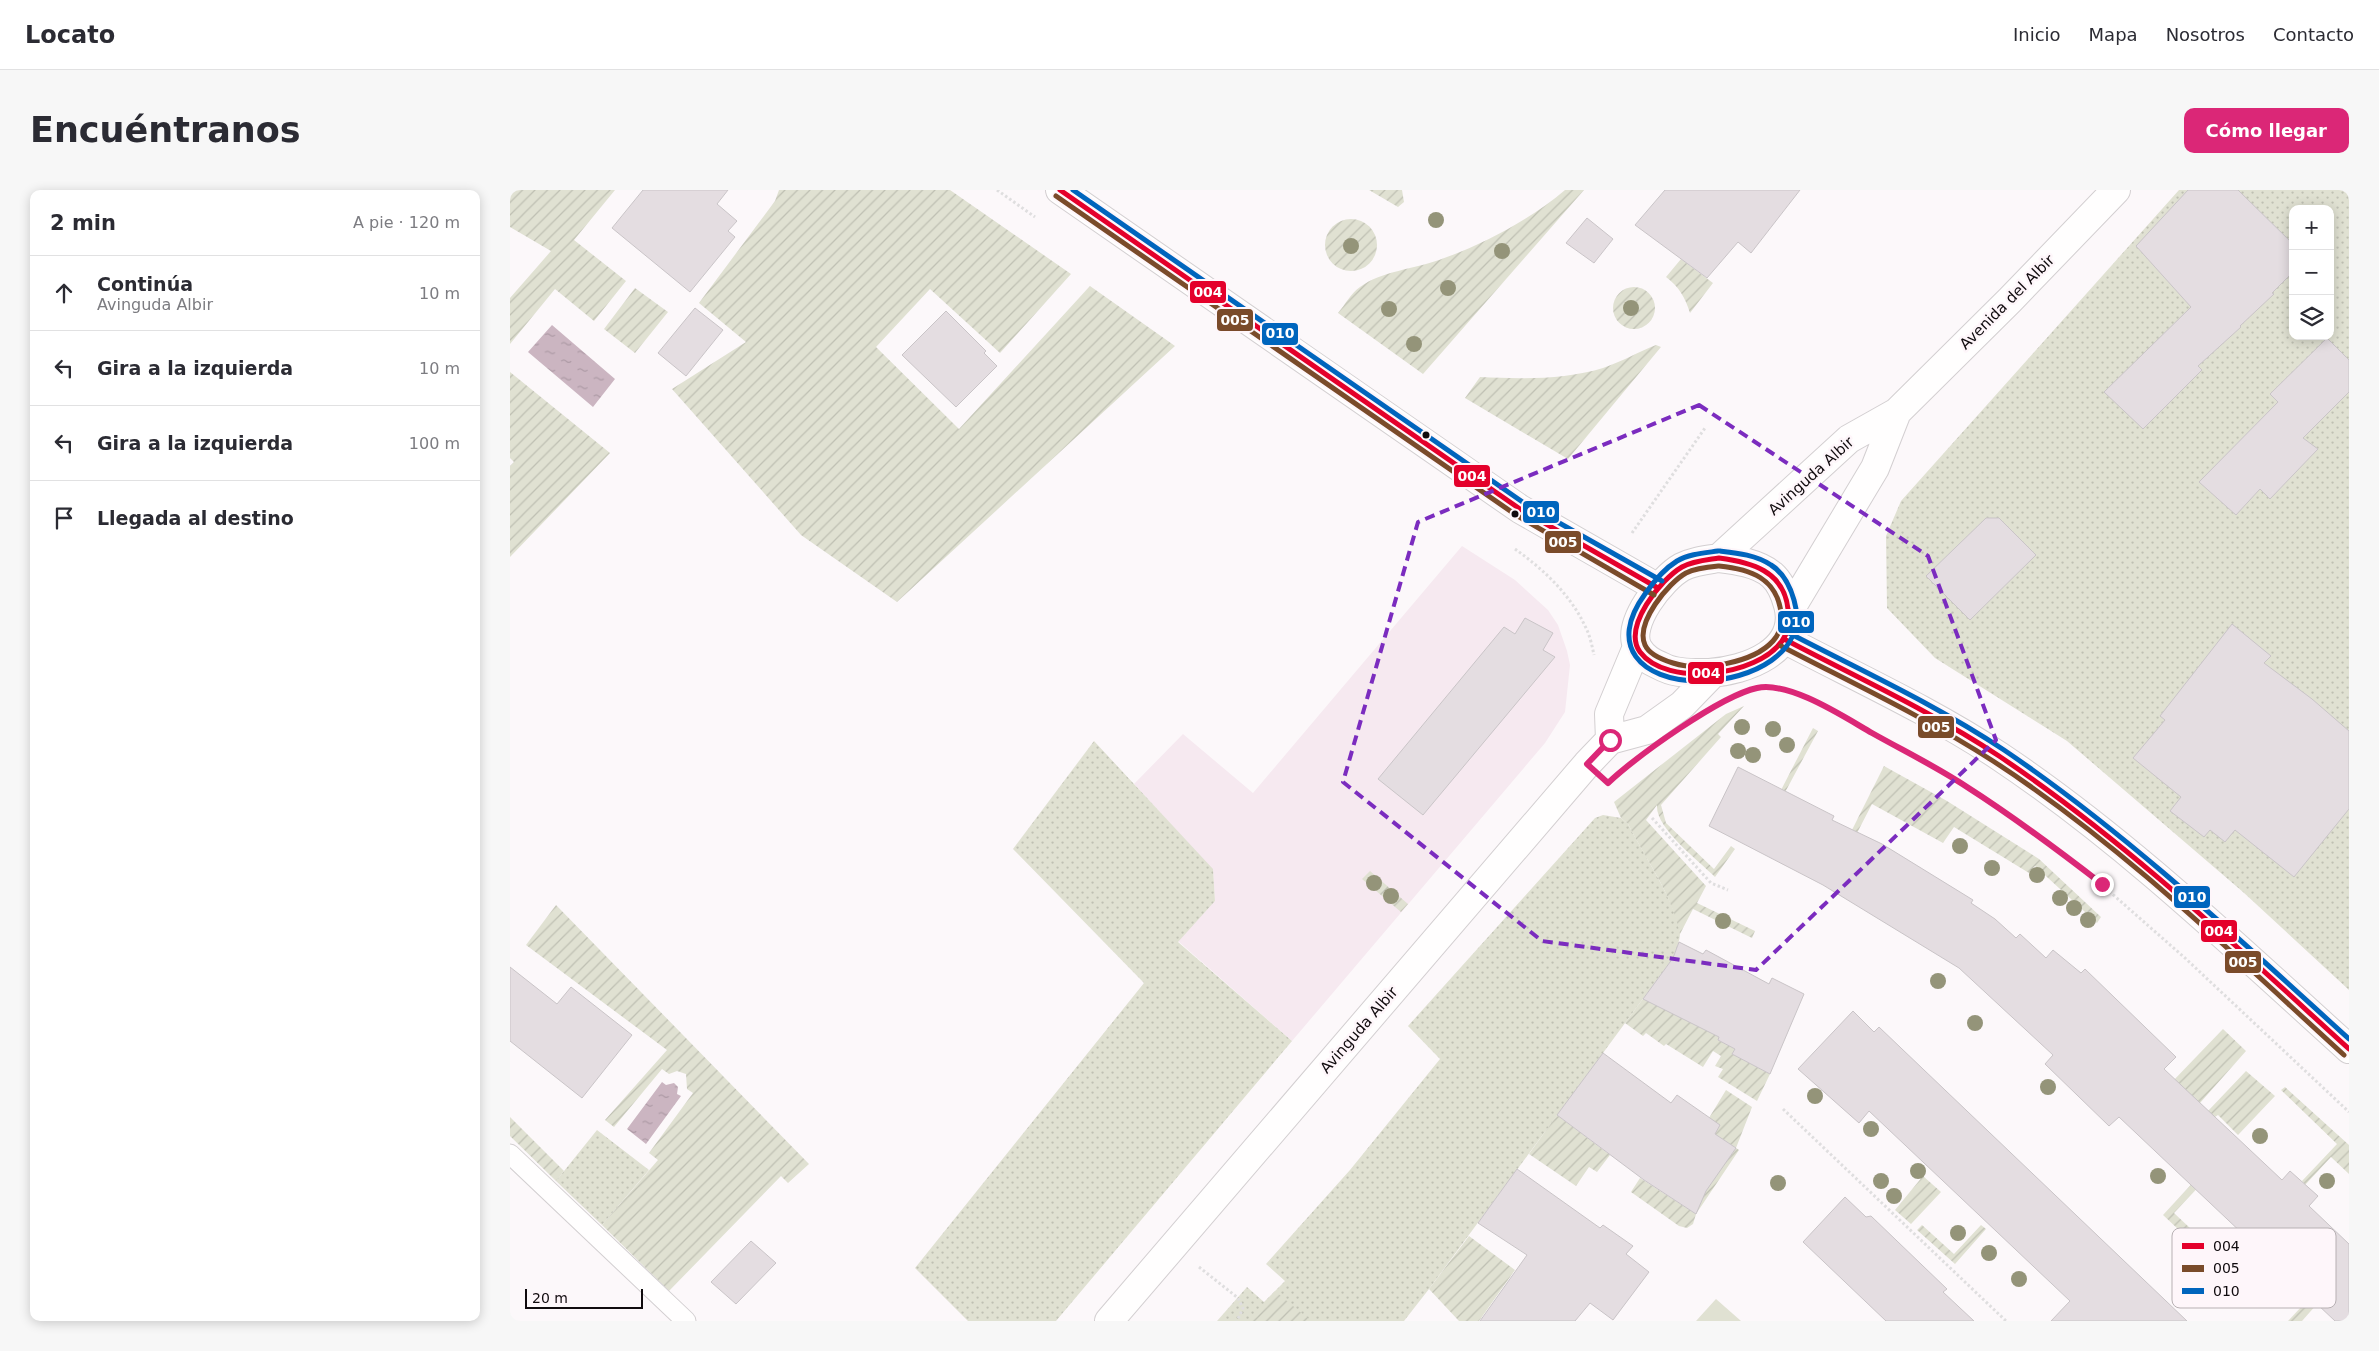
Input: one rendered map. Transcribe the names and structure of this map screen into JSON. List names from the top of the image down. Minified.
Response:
{"streets":{"street":["Avenida del Albir","Avinguda Albir"]},"crossings":[["Avenida del Albir","Avinguda Albir"]],"lines":["transit line 004","transit line 010","transit line 005"],"legend":["004","005","010"],"scale_bar":"20 m","page":{"header":"Locato","nav":["Inicio","Mapa","Nosotros","Contacto"],"buttons":"Cómo llegar","title":"Encuéntranos","heading":["2 min","A pie · 120 m"],"map_buttons":["+","−"],"list":[["Continúa","Avinguda Albir","10 m"],["Gira a la izquierda","10 m"],["Gira a la izquierda","100 m"],"Llegada al destino"],"scale":"20 m"}}
